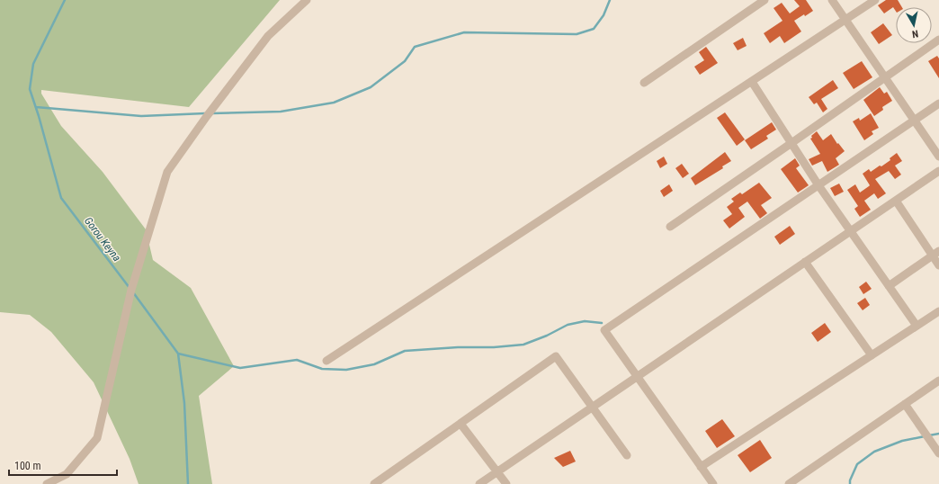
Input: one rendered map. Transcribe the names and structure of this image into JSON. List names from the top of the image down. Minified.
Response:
{"water":["Gorou Keyna"],"scale_bar":"100 m","north":"bottom"}
